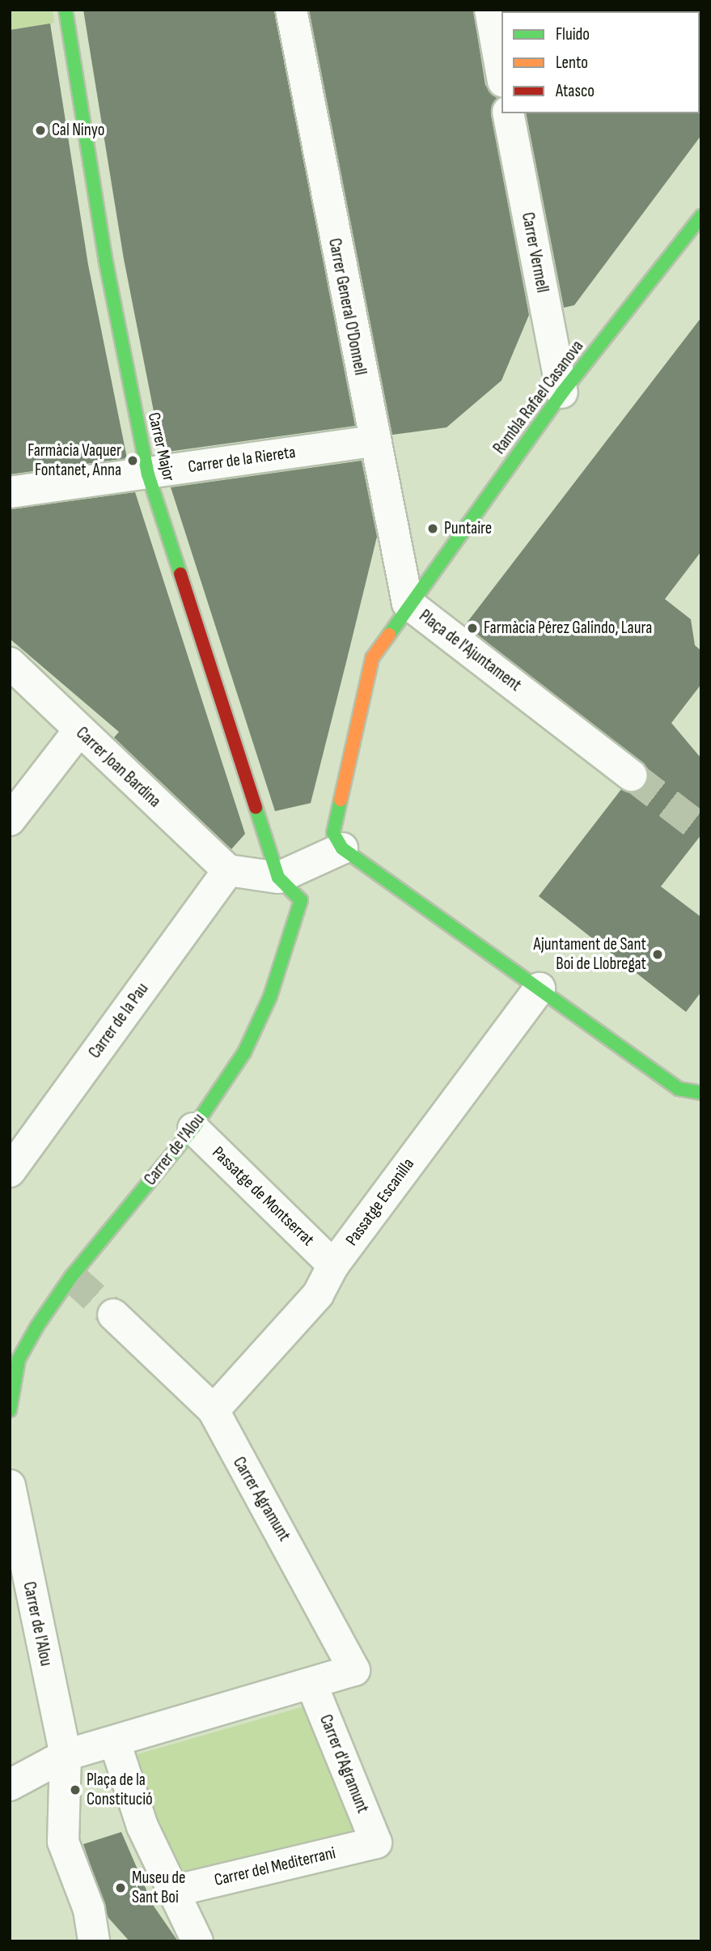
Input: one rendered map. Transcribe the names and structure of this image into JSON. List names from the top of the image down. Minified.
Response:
{"streets":{"street":["Carrer Vermell","Carrer General O'Donnell","Rambla Rafael Casanova","Carrer Major","Carrer de la Riereta","Plaça de l'Ajuntament","Carrer Joan Bardina","Carrer de la Pau","Carrer de l'Alou","Passatge de Montserrat","Passatge Escanilla","Carrer Agramunt","Carrer d'Agramunt","Carrer del Mediterrani"]},"crossings":[["Carrer Vermell","Rambla Rafael Casanova"],["Carrer General O'Donnell","Rambla Rafael Casanova"],["Carrer General O'Donnell","Carrer de la Riereta"],["Carrer General O'Donnell","Plaça de l'Ajuntament"],["Rambla Rafael Casanova","Plaça de l'Ajuntament"],["Carrer Major","Carrer de la Riereta"],["Carrer Major","Carrer de l'Alou"],["Carrer Joan Bardina","Carrer de la Pau"],["Carrer de l'Alou","Passatge de Montserrat"],["Passatge de Montserrat","Passatge Escanilla"],["Passatge Escanilla","Carrer Agramunt"],["Carrer Agramunt","Carrer d'Agramunt"],["Carrer d'Agramunt","Carrer del Mediterrani"]],"places":["Cal Ninyo","Farmàcia Vaquer Fontanet, Anna","Puntaire","Farmàcia Pérez Galindo, Laura","Ajuntament de Sant Boi de Llobregat","Plaça de la Constitució","Museu de Sant Boi"],"legend":["Fluido","Lento","Atasco"]}
